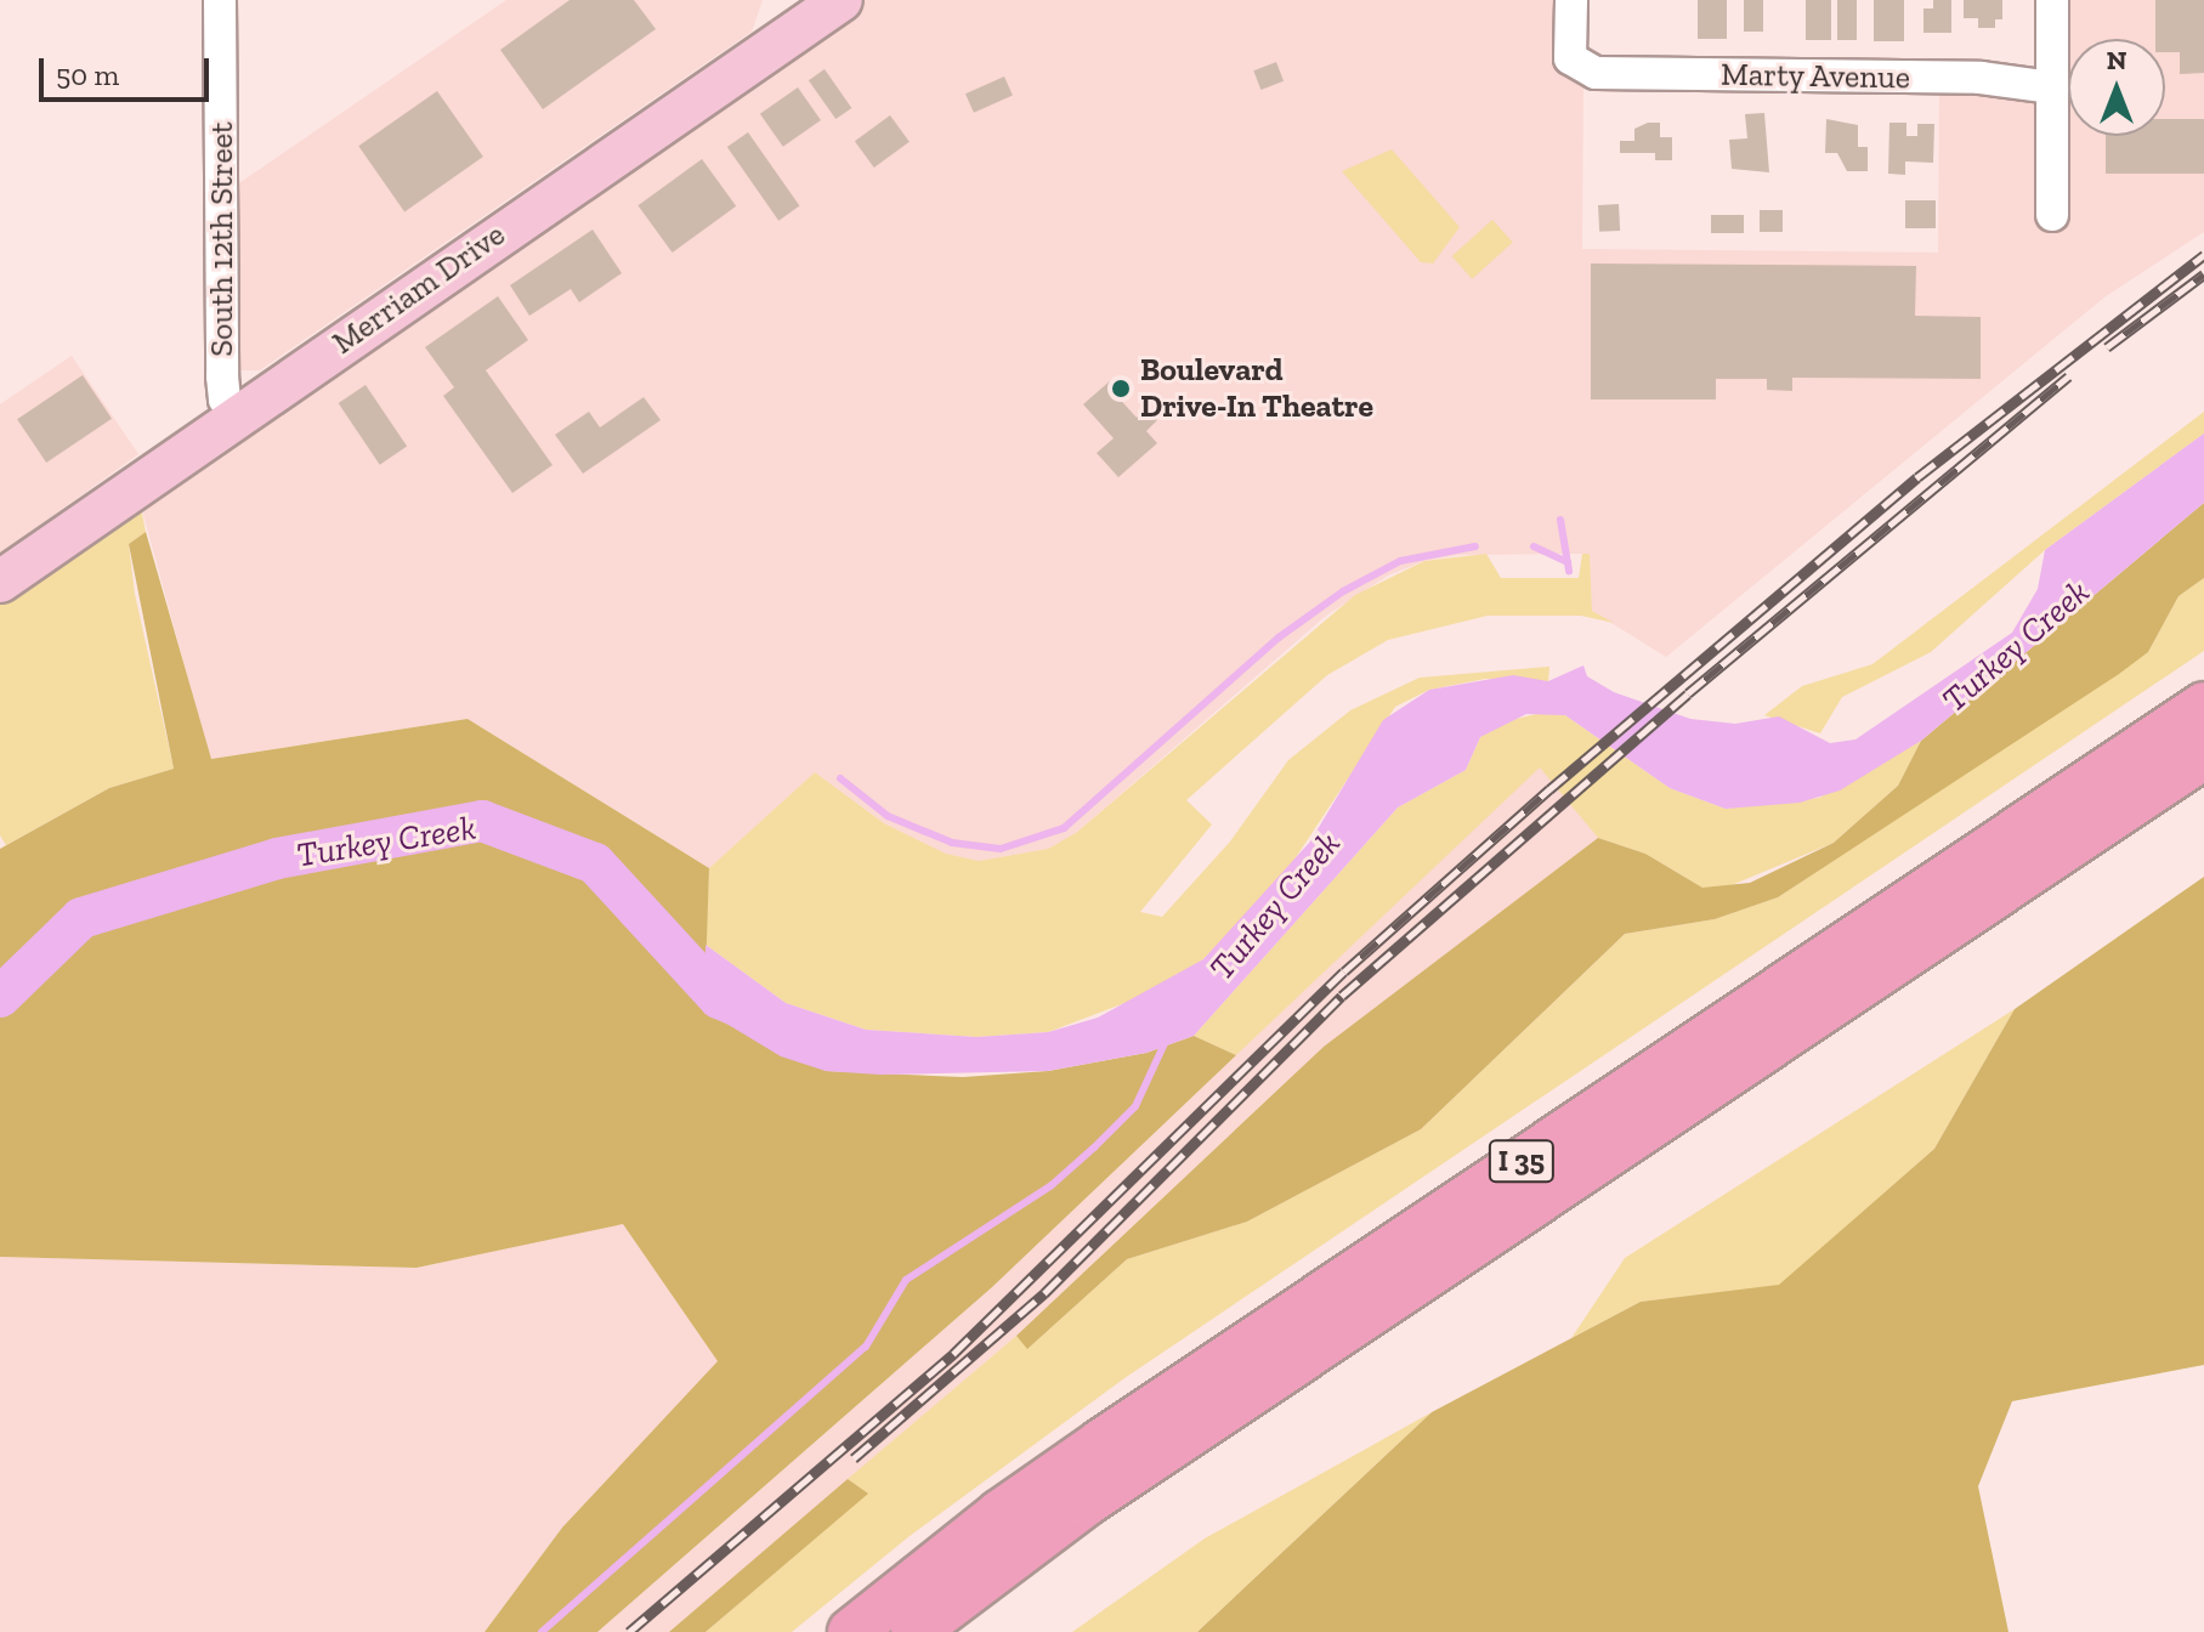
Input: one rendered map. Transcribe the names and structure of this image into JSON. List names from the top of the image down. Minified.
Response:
{"streets":{"highway":["I 35"],"main road":["Merriam Drive"],"street":["Marty Avenue","South 12th Street"]},"crossings":[["South 12th Street","Merriam Drive"]],"water":["Turkey Creek"],"places":["Boulevard Drive-In Theatre"],"scale_bar":"50 m","north":"top"}
